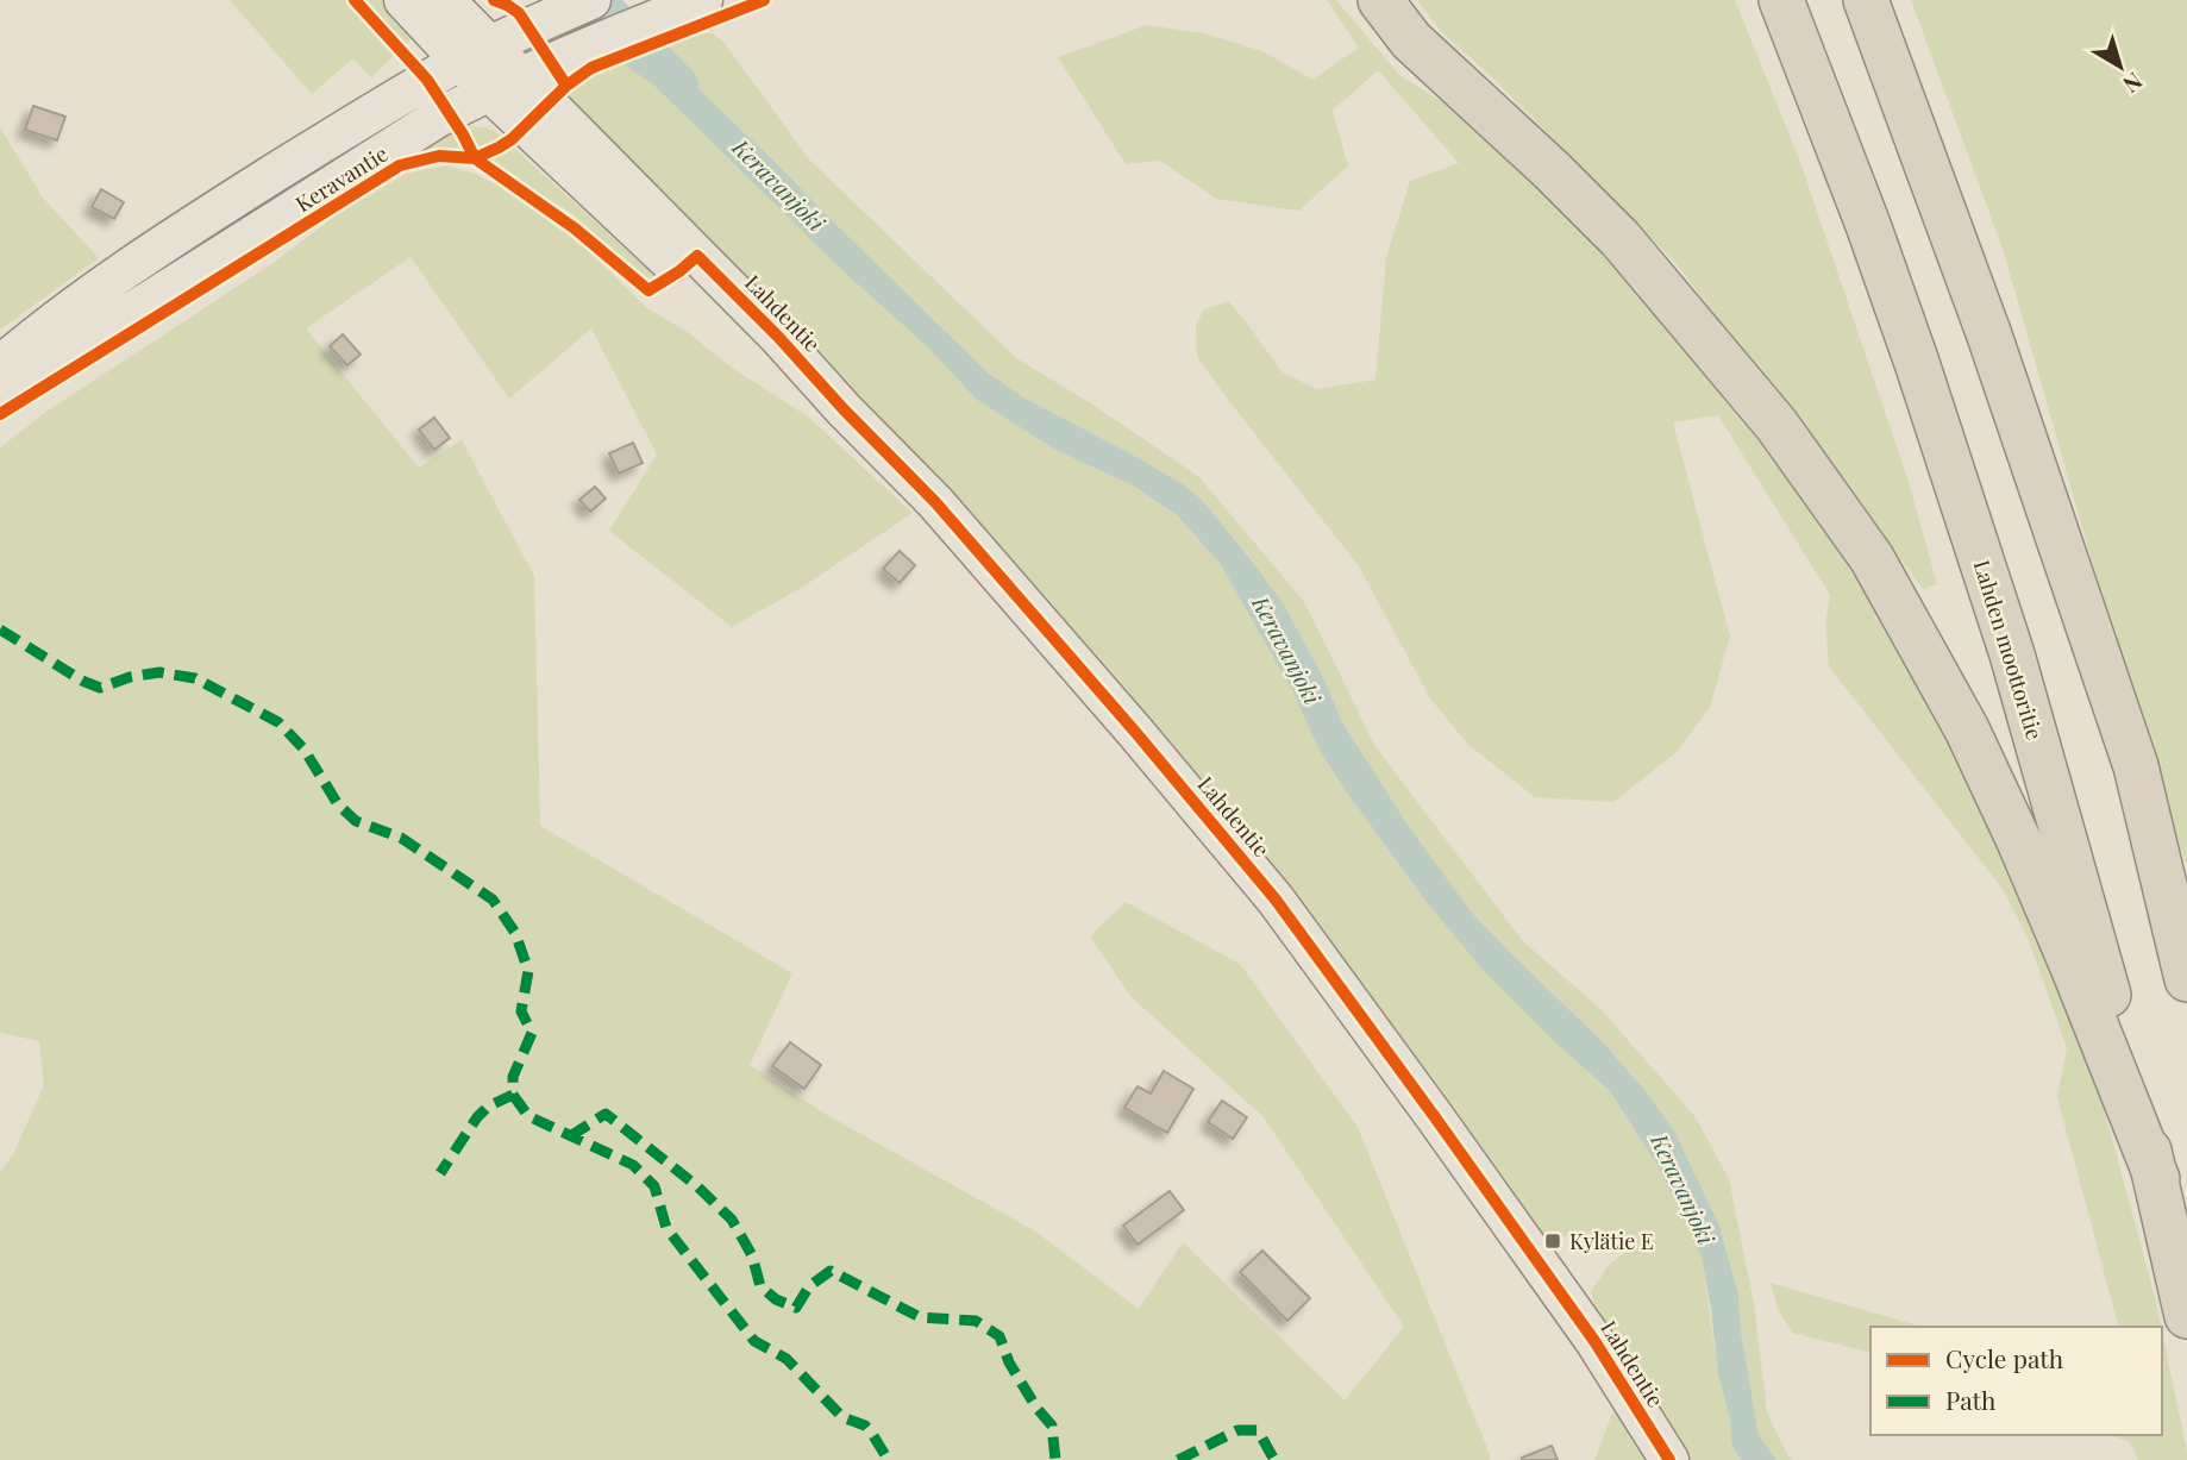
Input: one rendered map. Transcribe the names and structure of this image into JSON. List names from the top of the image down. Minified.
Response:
{"streets":{"highway":["Lahden moottoritie"],"main road":["Keravantie","Lahdentie"]},"crossings":[["Keravantie","Lahdentie"]],"water":["Keravanjoki"],"places":{"transit":["Kylätie E"]},"legend":["Cycle path","Path"],"north":"bottom right"}
